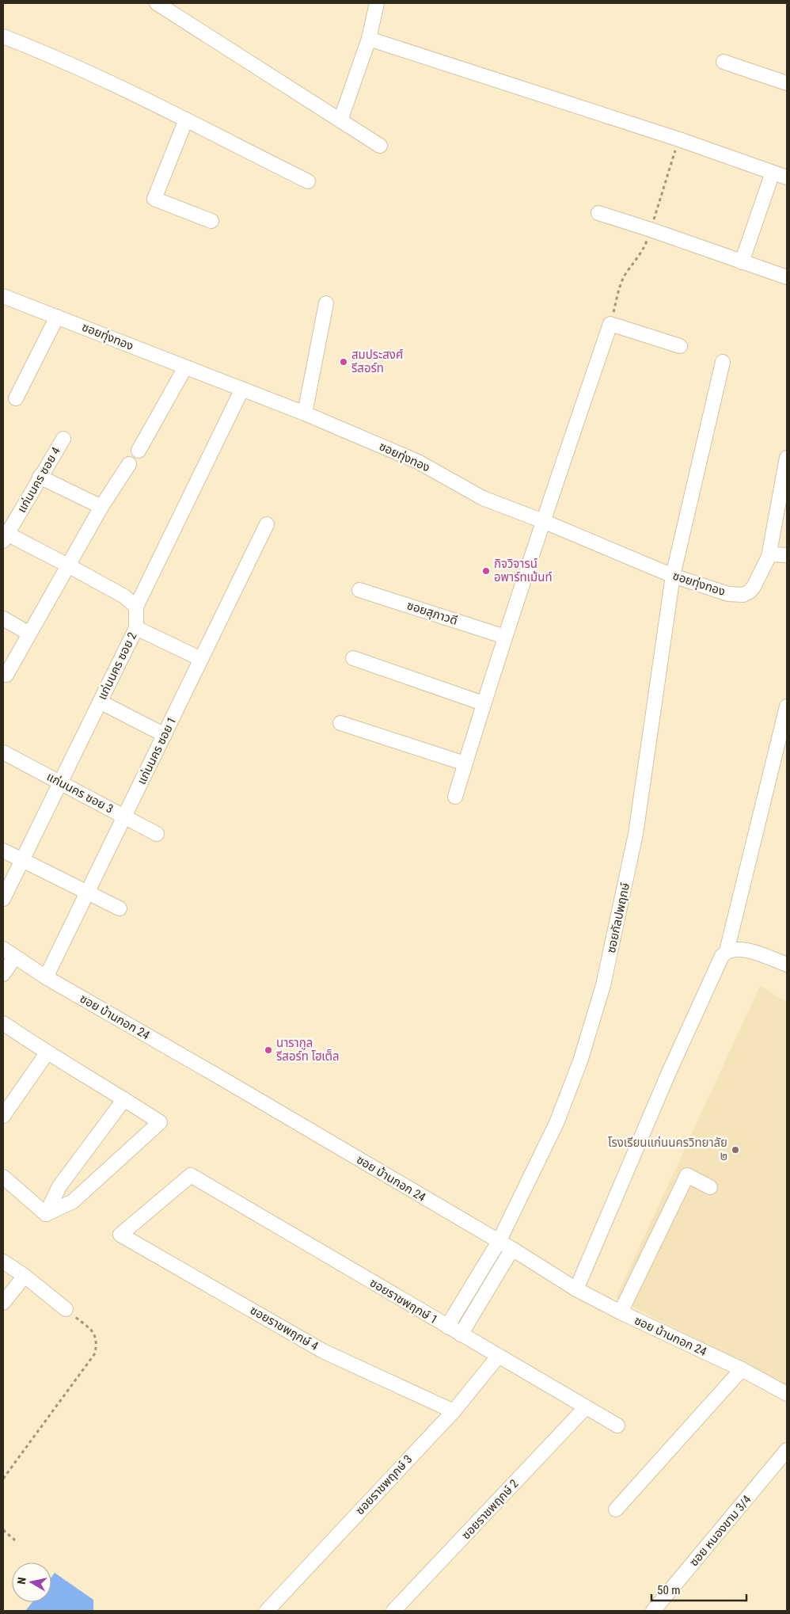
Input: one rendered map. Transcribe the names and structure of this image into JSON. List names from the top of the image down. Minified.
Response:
{"streets":{"street":["ซอยทุ่งทอง","แก่นนคร ซอย 4","ซอยสุภาวดี","แก่นนคร ซอย 2","แก่นนคร ซอย 1","แก่นนคร ซอย 3","ซอยกัลปพฤกษ์","ซอย บ้านกอก 24","ซอยราชพฤกษ์ 1","ซอยราชพฤกษ์ 4","ซอยราชพฤกษ์ 3","ซอยราชพฤกษ์ 2","ซอย หนองขาม 3/4"]},"crossings":[["ซอยทุ่งทอง","แก่นนคร ซอย 2"],["ซอยทุ่งทอง","ซอยกัลปพฤกษ์"],["แก่นนคร ซอย 2","แก่นนคร ซอย 3"],["แก่นนคร ซอย 1","แก่นนคร ซอย 3"],["แก่นนคร ซอย 1","ซอย บ้านกอก 24"],["ซอยกัลปพฤกษ์","ซอย บ้านกอก 24"],["ซอยกัลปพฤกษ์","ซอยราชพฤกษ์ 1"],["ซอยราชพฤกษ์ 1","ซอยราชพฤกษ์ 4"],["ซอยราชพฤกษ์ 1","ซอยราชพฤกษ์ 3"],["ซอยราชพฤกษ์ 1","ซอยราชพฤกษ์ 2"],["ซอยราชพฤกษ์ 4","ซอยราชพฤกษ์ 3"]],"places":["สมประสงศ์ รีสอร์ท","กิจวิจารน์ อพาร์ทเม้นท์","นารากูล รีสอร์ท โฮเต็ล","โรงเรียนแก่นนครวิทยาลัย ๒"],"scale_bar":"50 m","north":"left"}
